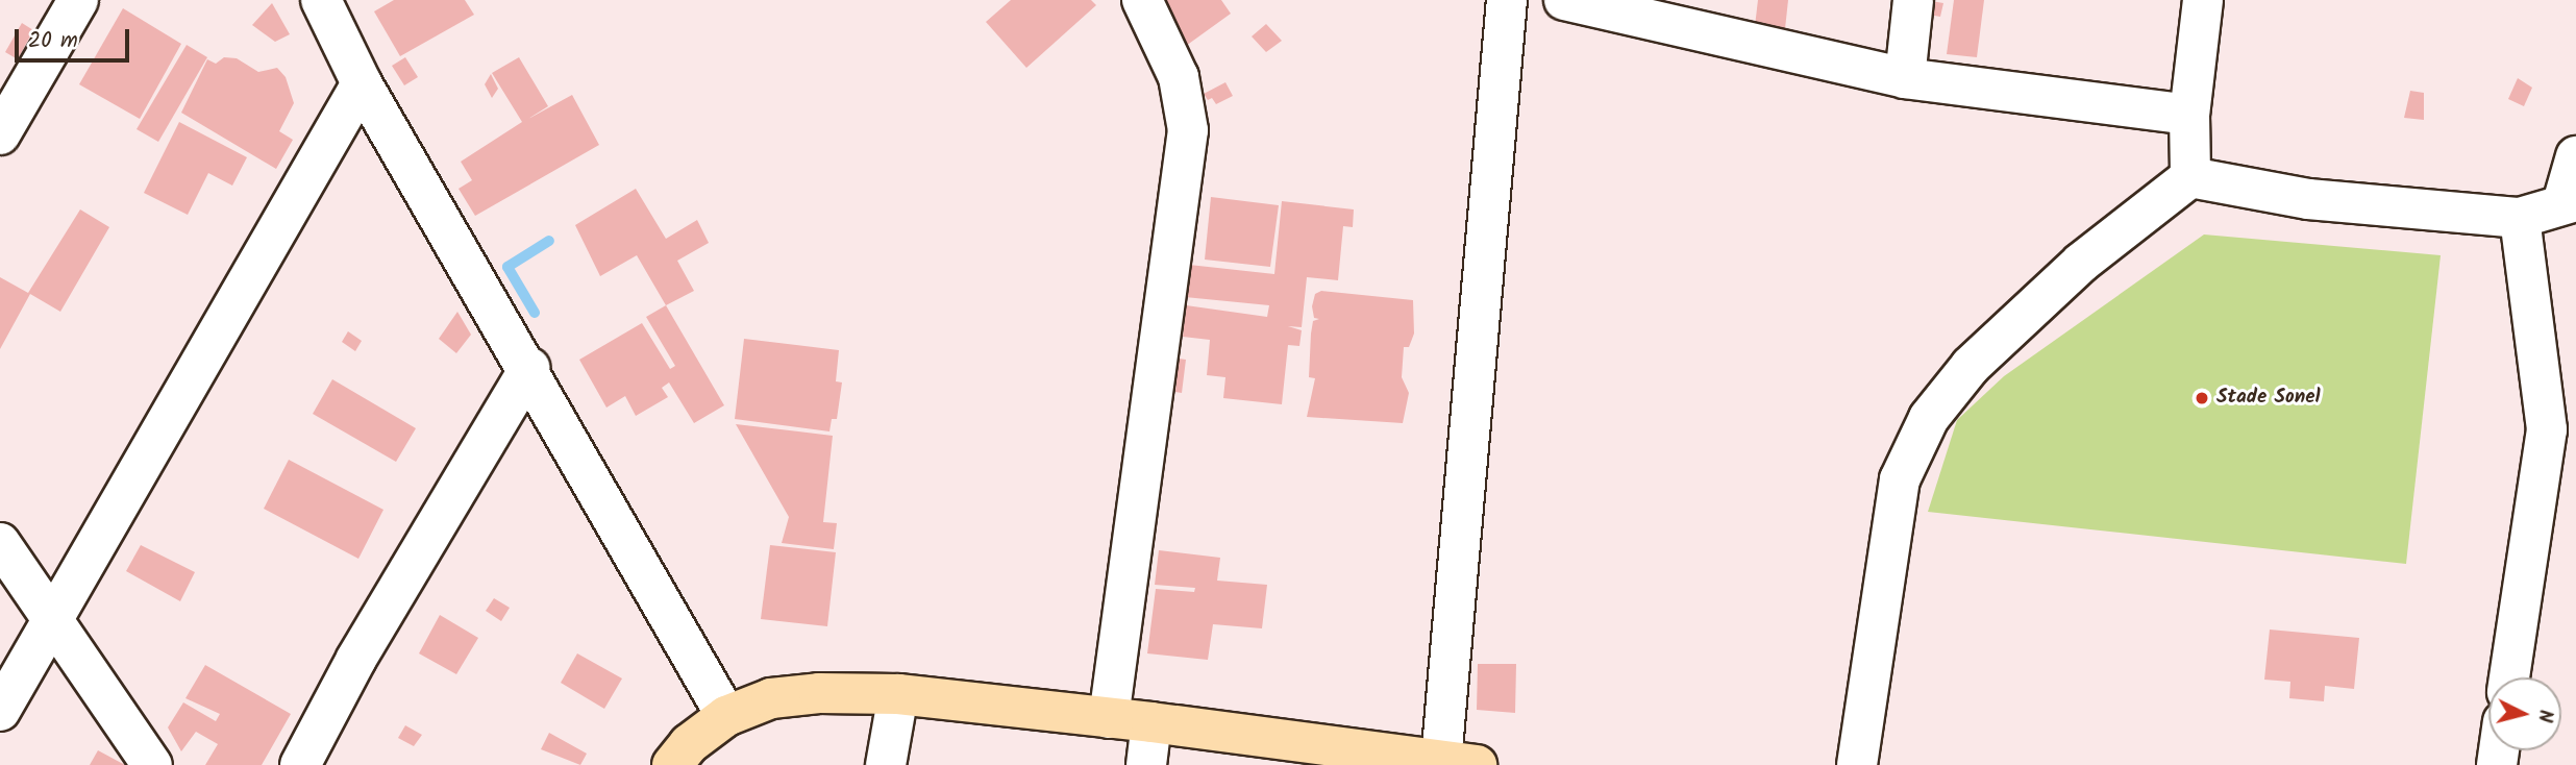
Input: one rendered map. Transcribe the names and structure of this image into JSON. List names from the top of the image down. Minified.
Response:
{"places":["Stade Sonel"],"scale_bar":"20 m","north":"right"}
